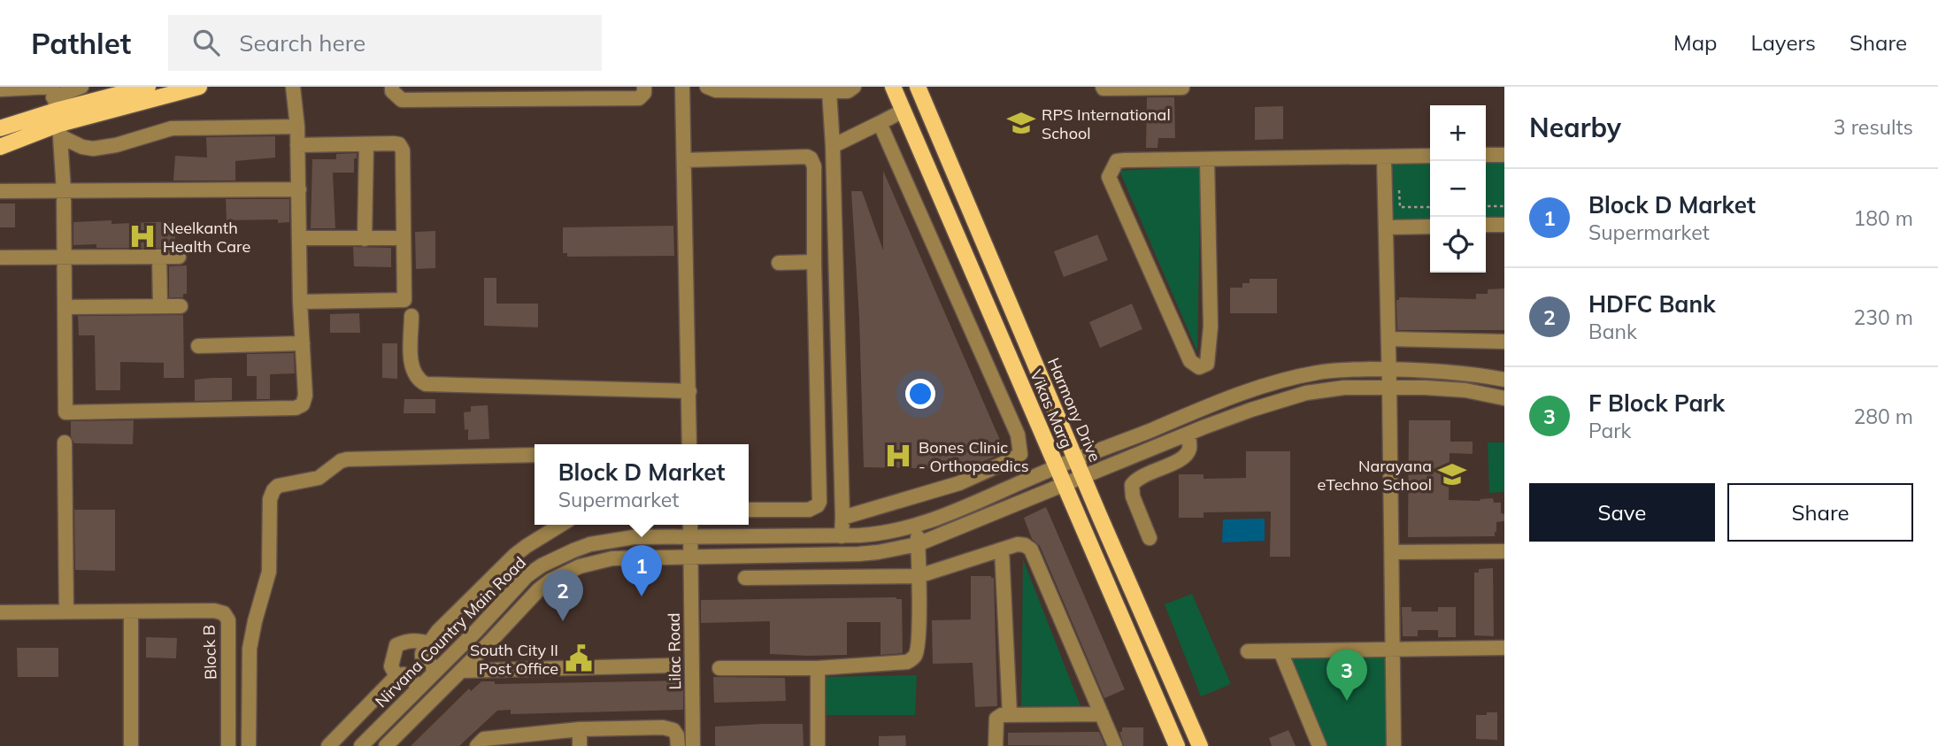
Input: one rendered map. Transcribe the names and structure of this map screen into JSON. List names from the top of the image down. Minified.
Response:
{"streets":{"main road":["Vikas Marg","Harmony Drive"],"street":["Nirvana Country Main Road","Lilac Road","Block B"]},"crossings":[["Vikas Marg","Nirvana Country Main Road"],["Harmony Drive","Nirvana Country Main Road"],["Nirvana Country Main Road","Lilac Road"]],"places":{"school or university":["RPS International School","Narayana eTechno School"],"hospital":["Neelkanth Health Care","Bones Clinic - Orthopaedics"],"public building":["South City II Post Office"]},"page":{"header":"Pathlet","search":"Search here","nav":["Map","Layers","Share"],"heading":["Nearby","3 results"],"map_buttons":["+","−"],"list":[{"mark":"1","name":"Block D Market","note":"Supermarket","value":"180 m"},{"mark":"2","name":"HDFC Bank","note":"Bank","value":"230 m"},{"mark":"3","name":"F Block Park","note":"Park","value":"280 m"}],"popup":["Block D Market","Supermarket"],"buttons":["Save","Share"],"pins":["1","2","3"]}}
